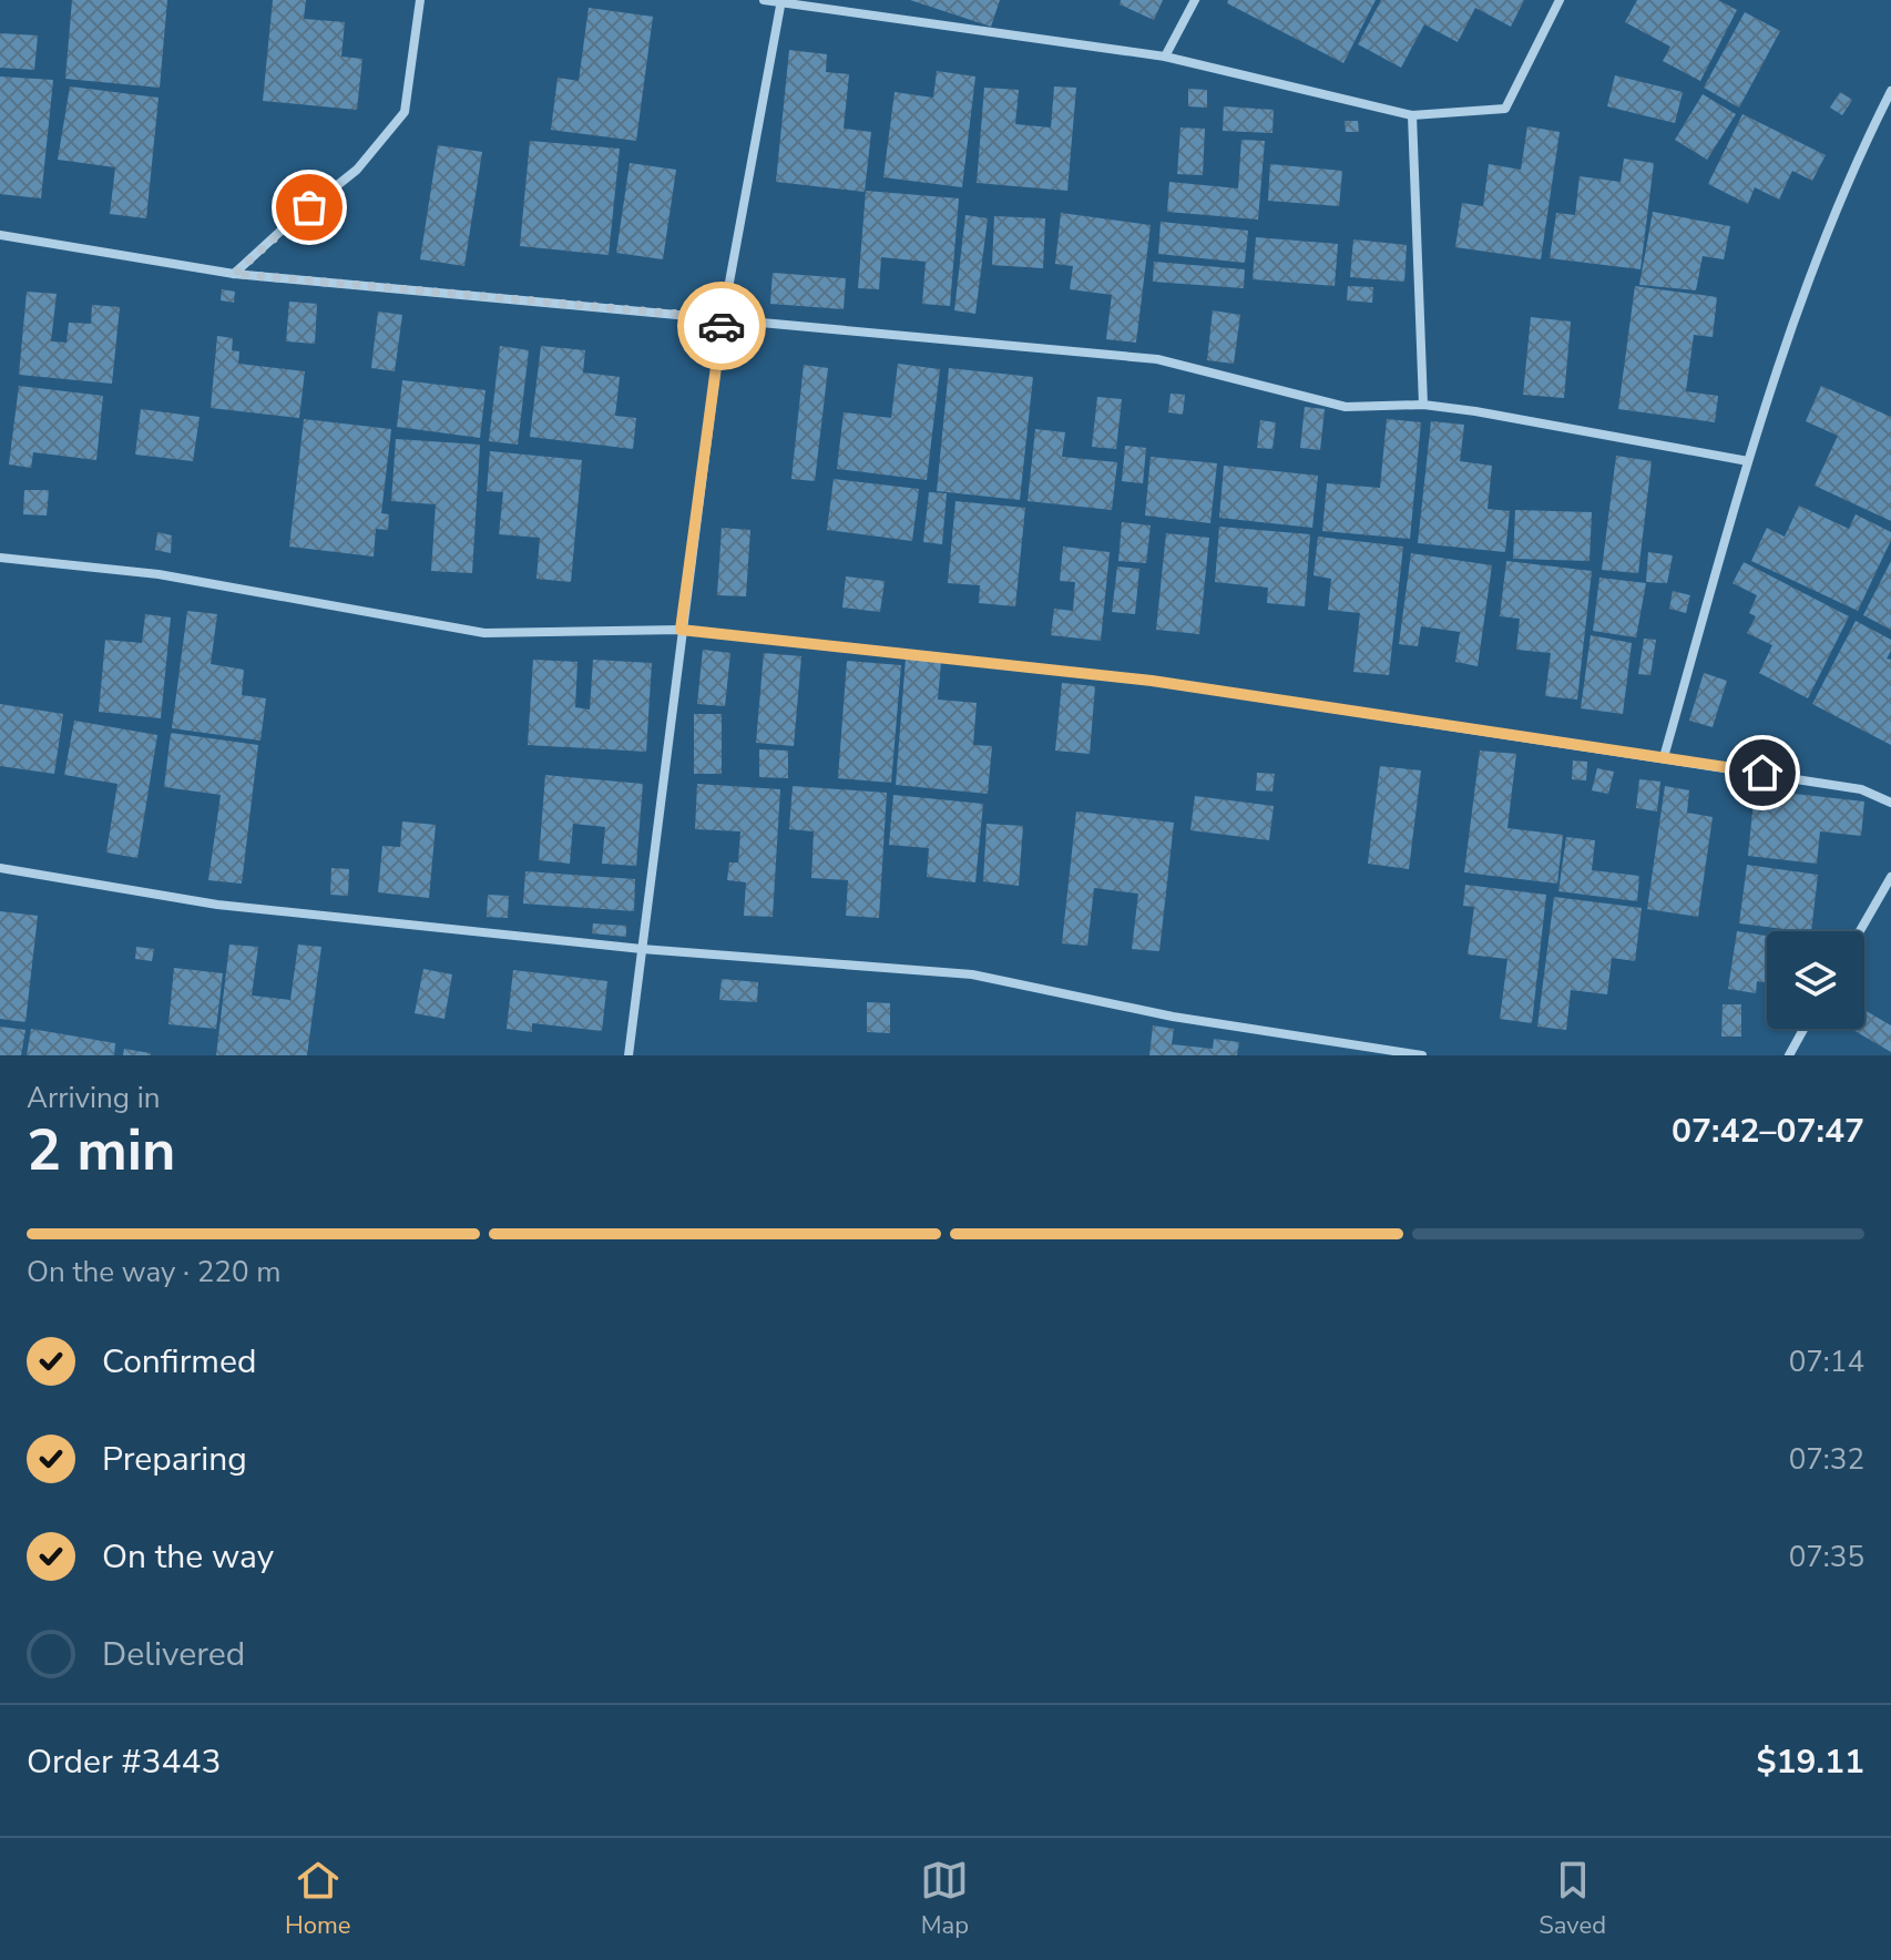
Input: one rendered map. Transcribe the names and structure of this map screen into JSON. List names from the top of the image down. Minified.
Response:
{"page":{"heading":["2 min","Arriving in","07:42–07:47"],"panel":["Order #3443","$19.11"],"bar":"On the way · 220 m","list":[["Confirmed","07:14"],["Preparing","07:32"],["On the way","07:35"],"Delivered"],"tabs":["Home","Map","Saved"]}}
